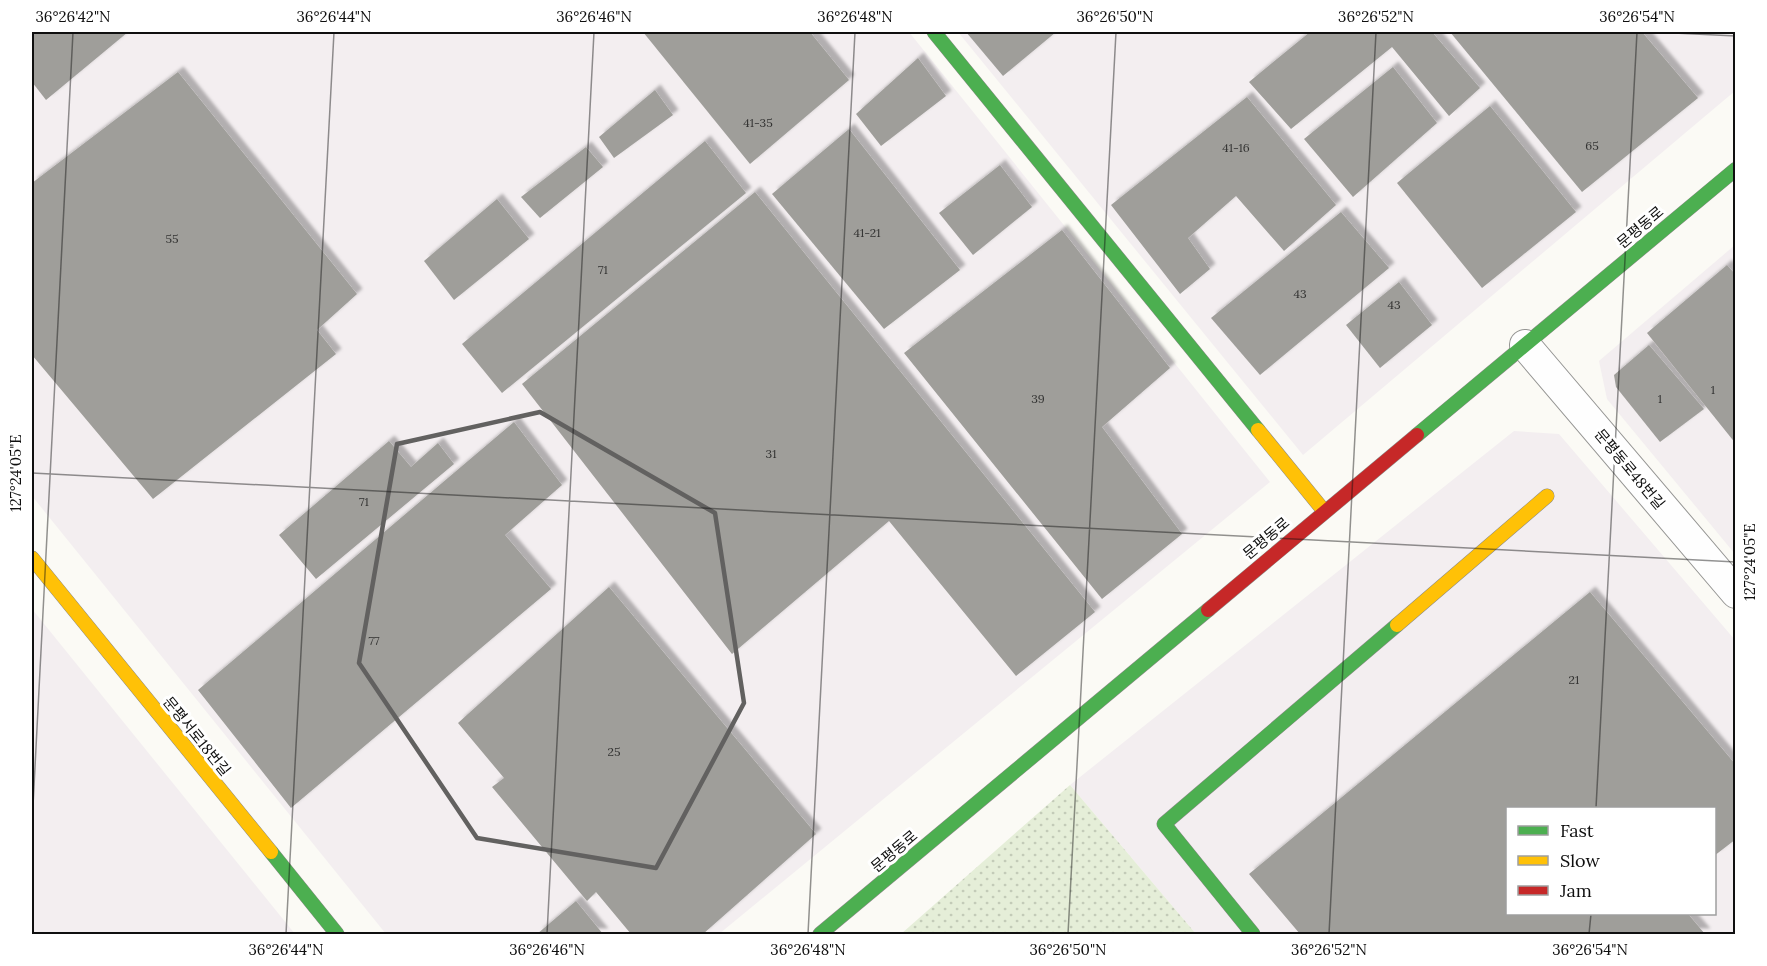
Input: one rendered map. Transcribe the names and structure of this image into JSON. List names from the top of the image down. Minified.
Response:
{"streets":{"street":["문평동로","문평동로48번길","문평서로18번길"]},"crossings":[["문평동로","문평동로48번길"]],"house_numbers":["41-35","65","41-16","41-21","55","71","43","43","1","39","1","31","71","77","21","25"],"legend":["Fast","Slow","Jam"],"coordinates":["36°26'42\"N","36°26'44\"N","36°26'46\"N","36°26'48\"N","36°26'50\"N","36°26'52\"N","36°26'54\"N","127°24'05\"E"]}
